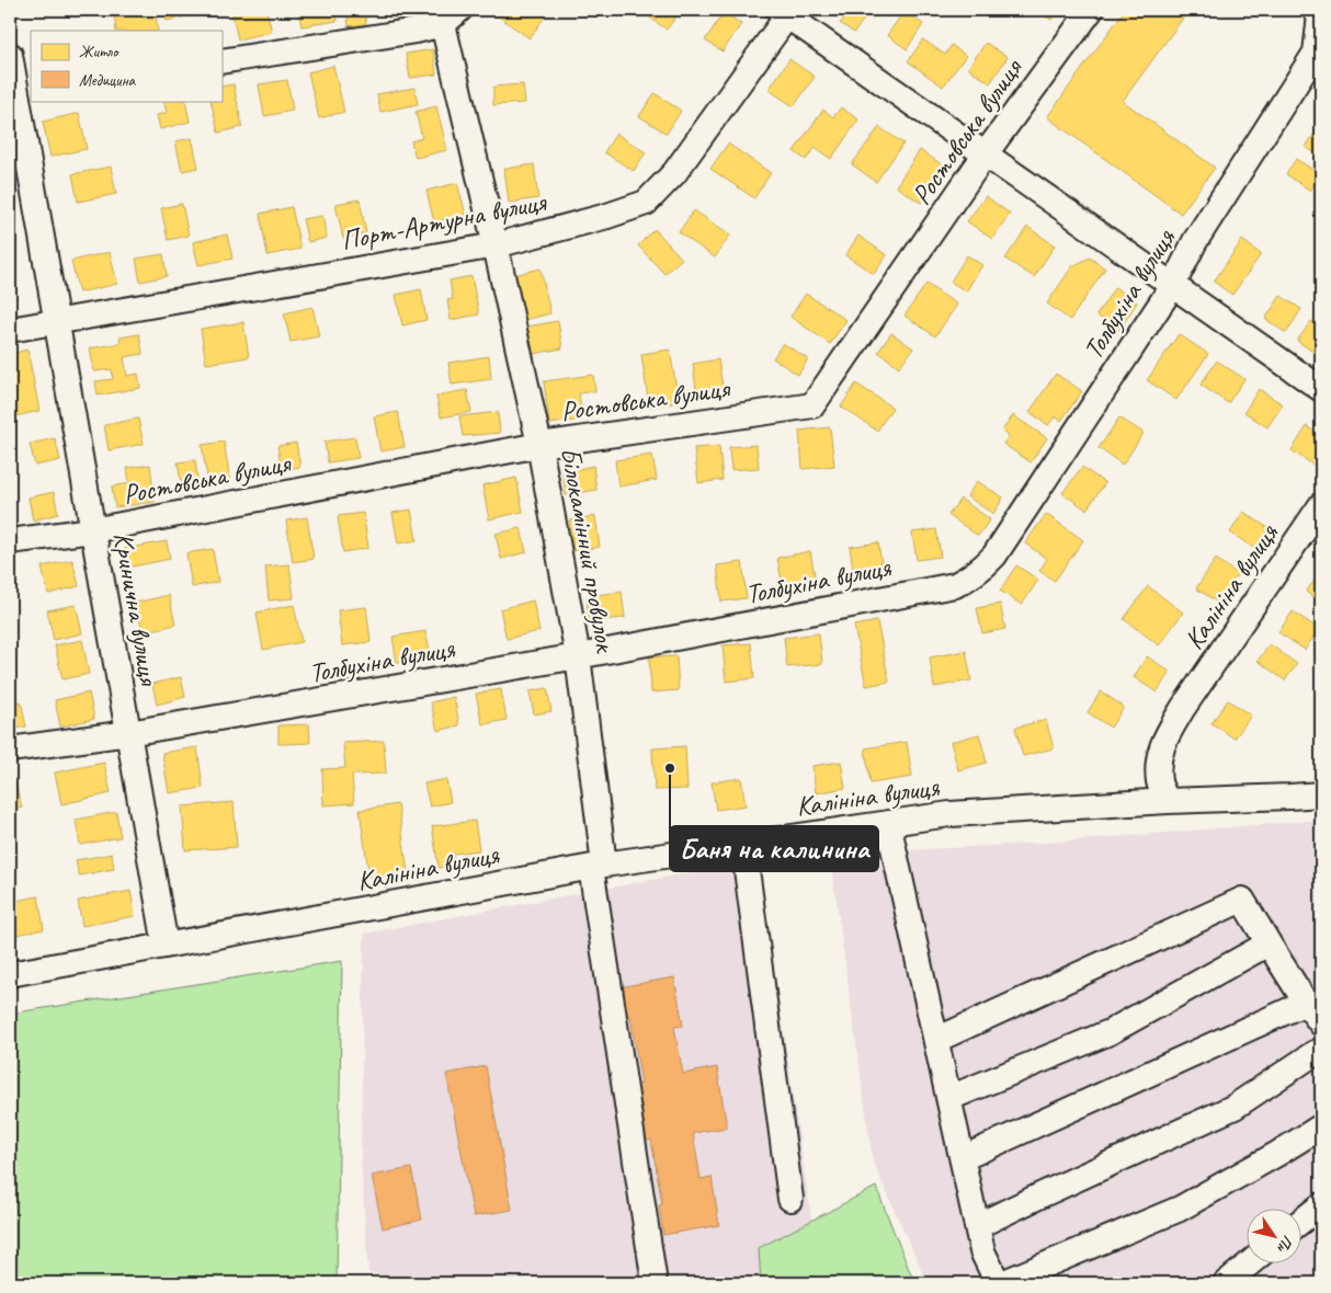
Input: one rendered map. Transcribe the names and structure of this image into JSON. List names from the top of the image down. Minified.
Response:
{"streets":{"street":["Ростовська вулиця","Порт-Артурна вулиця","Толбухіна вулиця","Білокамінний провулок","Калініна вулиця","Кринична вулиця"]},"crossings":[["Ростовська вулиця","Білокамінний провулок"],["Ростовська вулиця","Кринична вулиця"],["Порт-Артурна вулиця","Білокамінний провулок"],["Порт-Артурна вулиця","Кринична вулиця"],["Толбухіна вулиця","Білокамінний провулок"],["Толбухіна вулиця","Кринична вулиця"],["Білокамінний провулок","Калініна вулиця"],["Калініна вулиця","Кринична вулиця"]],"places":["Баня на калинина"],"legend":["Житло","Медицина"],"north":"bottom right"}
